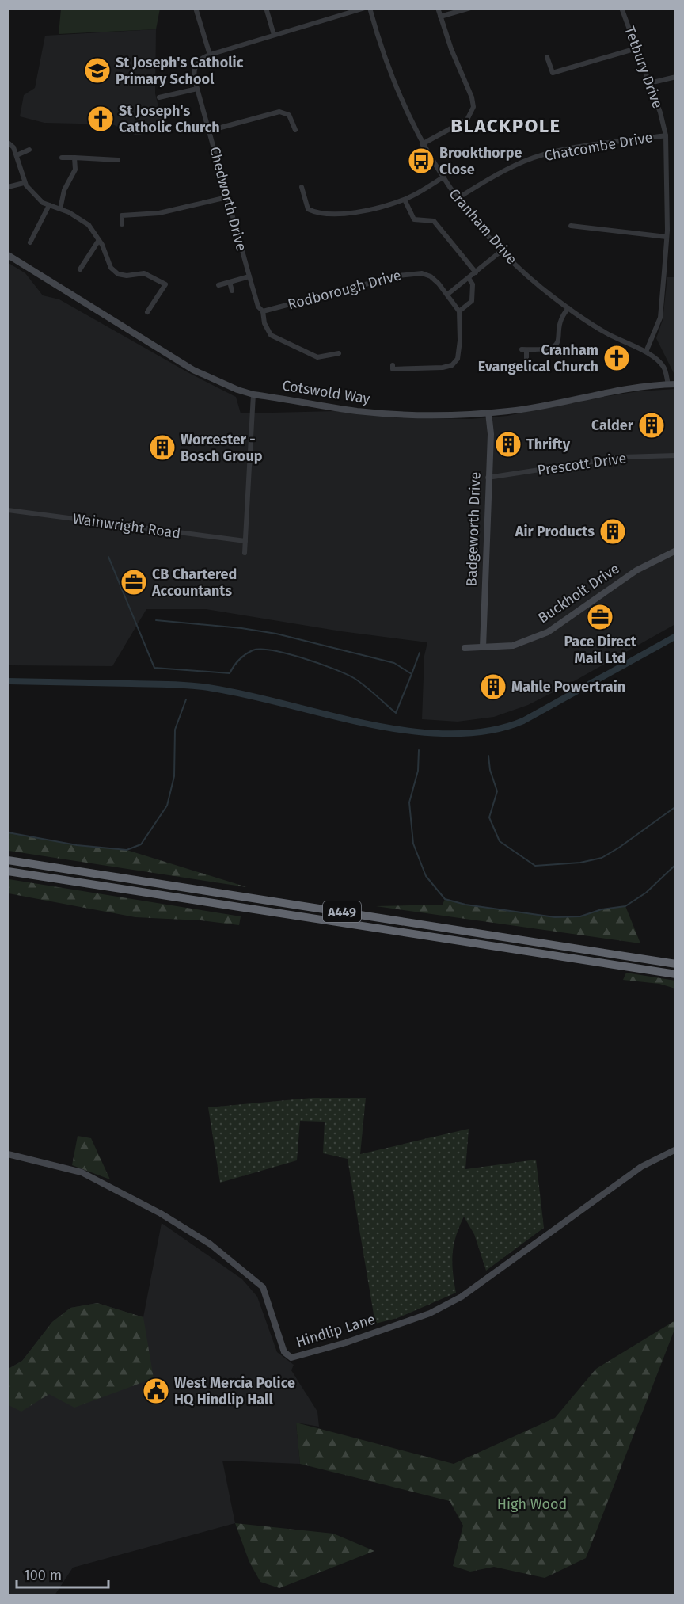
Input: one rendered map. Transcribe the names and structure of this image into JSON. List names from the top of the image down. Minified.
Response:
{"streets":{"highway":["A449"],"street":["Tetbury Drive","Chatcombe Drive","Chedworth Drive","Cranham Drive","Rodborough Drive","Cotswold Way","Prescott Drive","Wainwright Road","Badgeworth Drive","Buckholt Drive","Hindlip Lane"]},"crossings":[["Tetbury Drive","Chatcombe Drive"],["Tetbury Drive","Cranham Drive"],["Chatcombe Drive","Cranham Drive"],["Chedworth Drive","Rodborough Drive"],["Cranham Drive","Cotswold Way"],["Cotswold Way","Badgeworth Drive"],["Prescott Drive","Badgeworth Drive"],["Badgeworth Drive","Buckholt Drive"]],"districts":["BLACKPOLE"],"parks":["High Wood"],"places":{"school or university":["St Joseph's Catholic Primary School"],"church":["St Joseph's Catholic Church","Cranham Evangelical Church"],"bus stop":["Brookthorpe Close"],"building":["Calder","Thrifty","Worcester - Bosch Group","Air Products","Mahle Powertrain"],"office":["CB Chartered Accountants","Pace Direct Mail Ltd"],"public building":["West Mercia Police HQ Hindlip Hall"]},"scale_bar":"100 m"}
